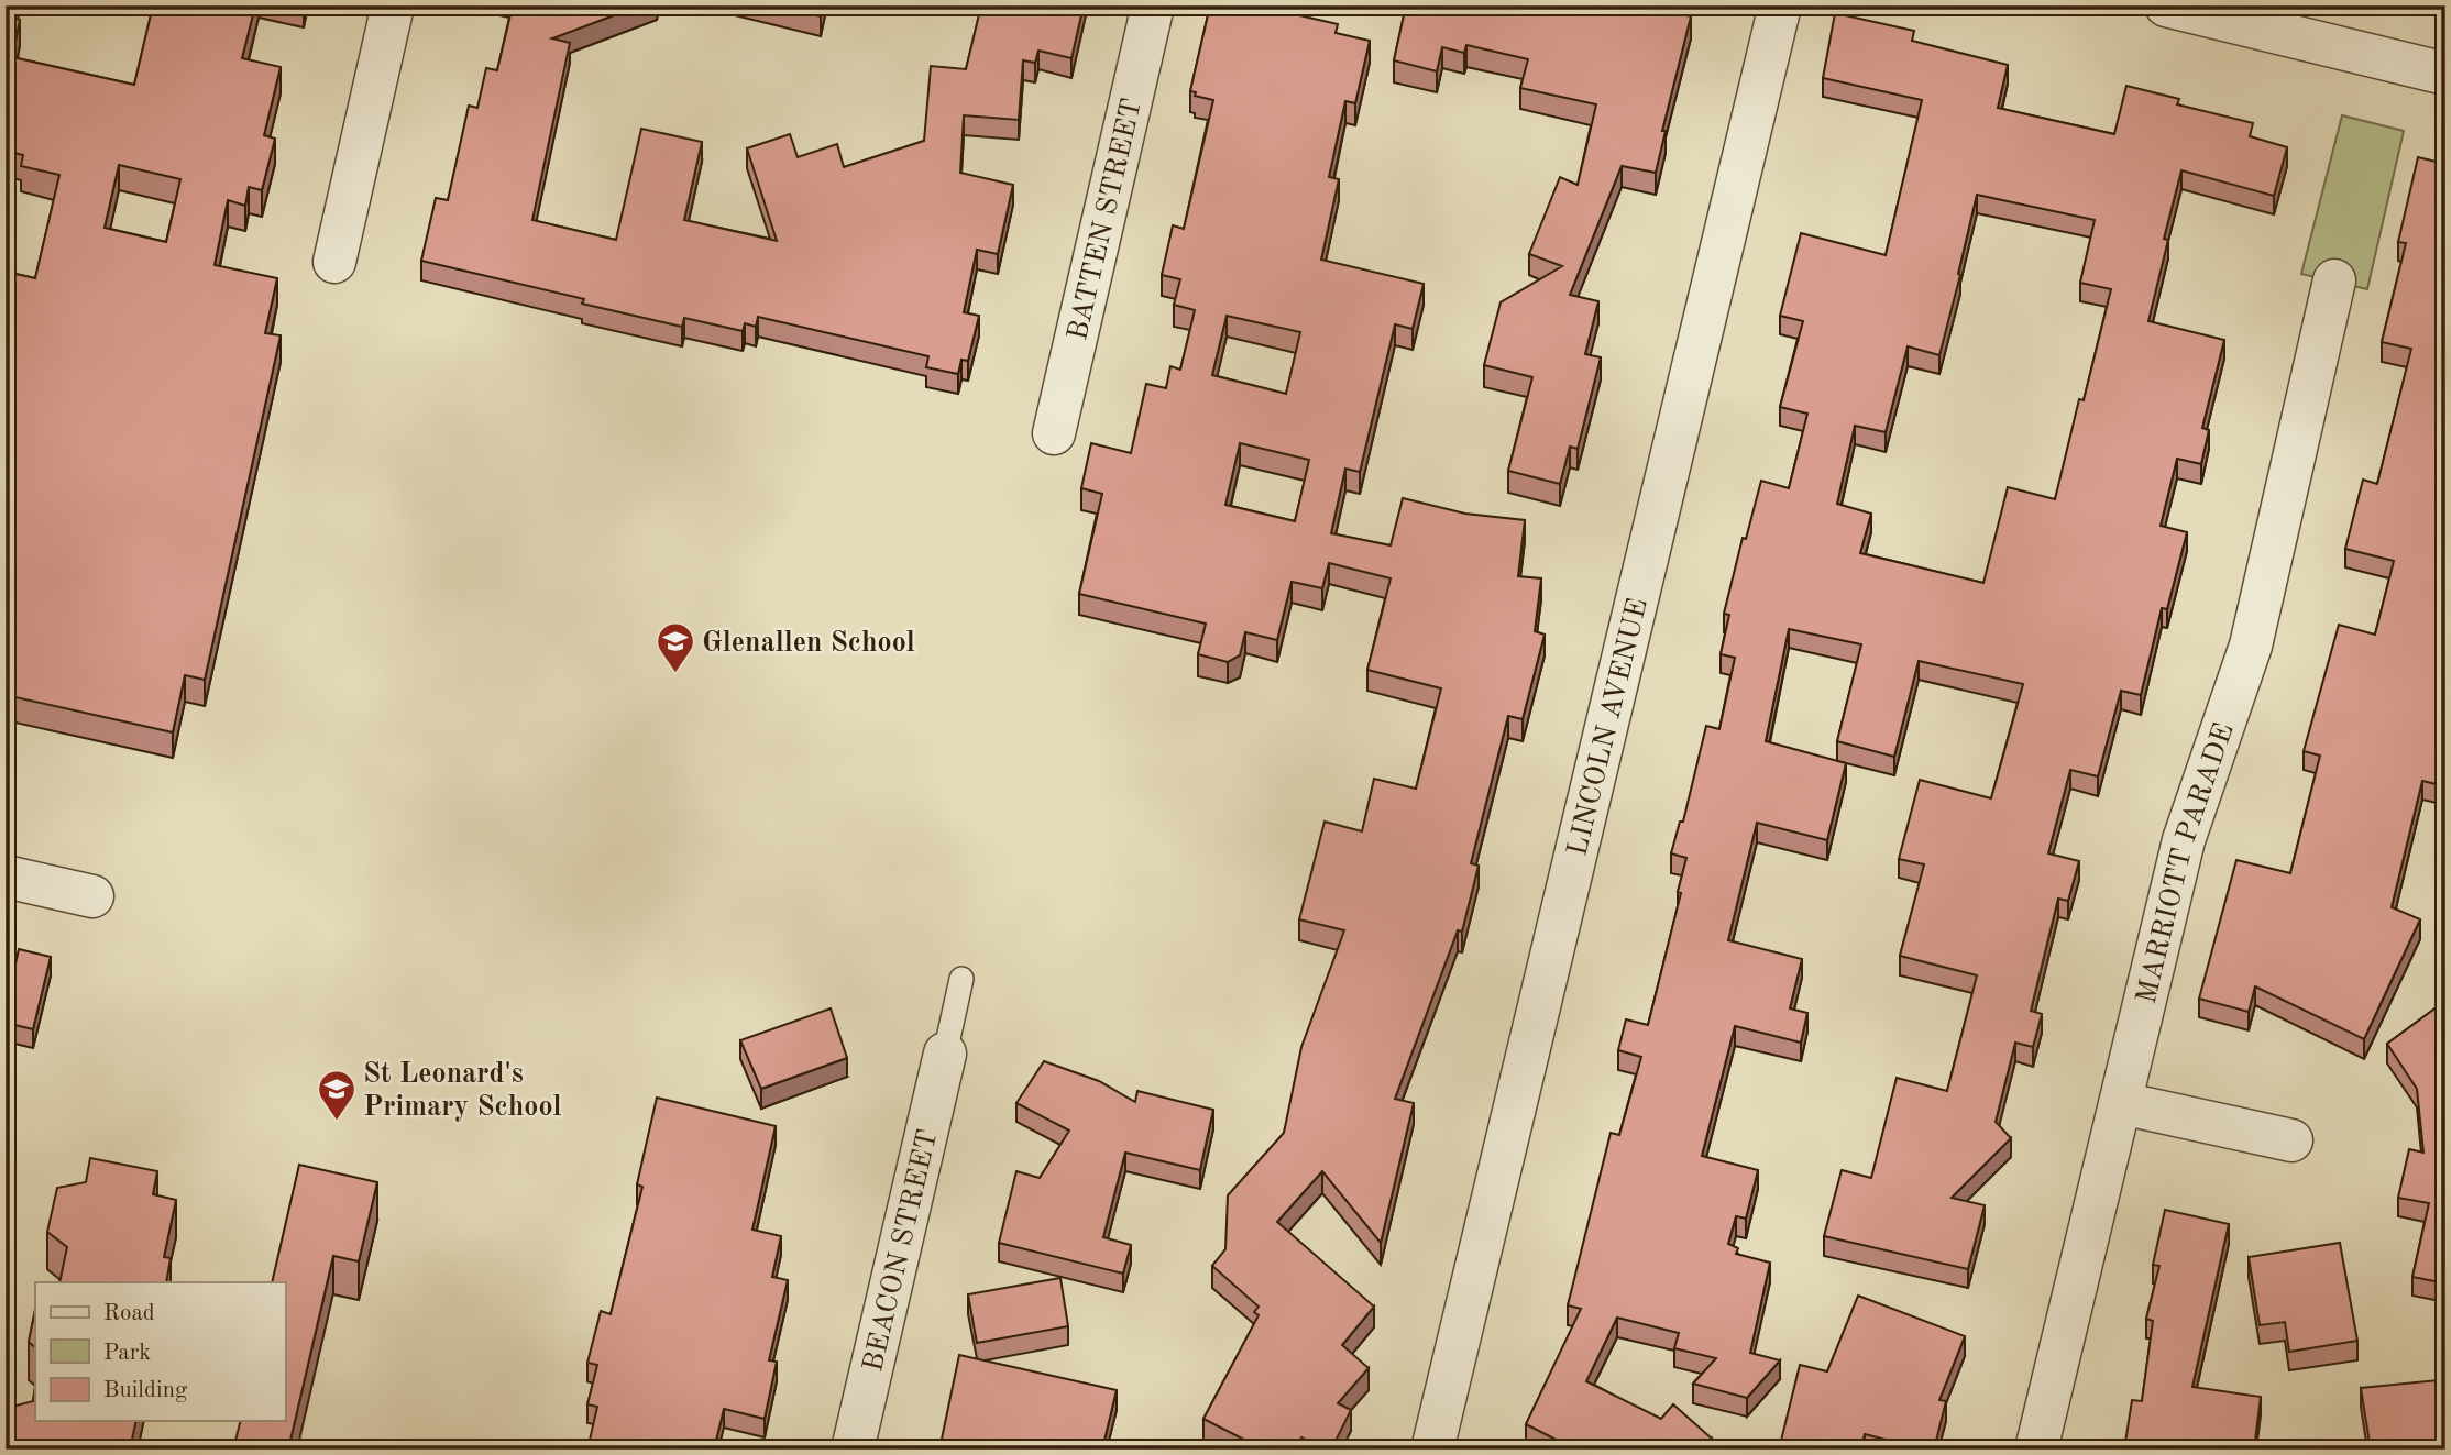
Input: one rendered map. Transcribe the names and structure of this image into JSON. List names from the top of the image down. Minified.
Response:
{"streets":{"street":["BATTEN STREET","LINCOLN AVENUE","MARRIOTT PARADE","BEACON STREET"]},"places":{"school or university":["Glenallen School","St Leonard's Primary School"]},"legend":["Road","Park","Building"]}
